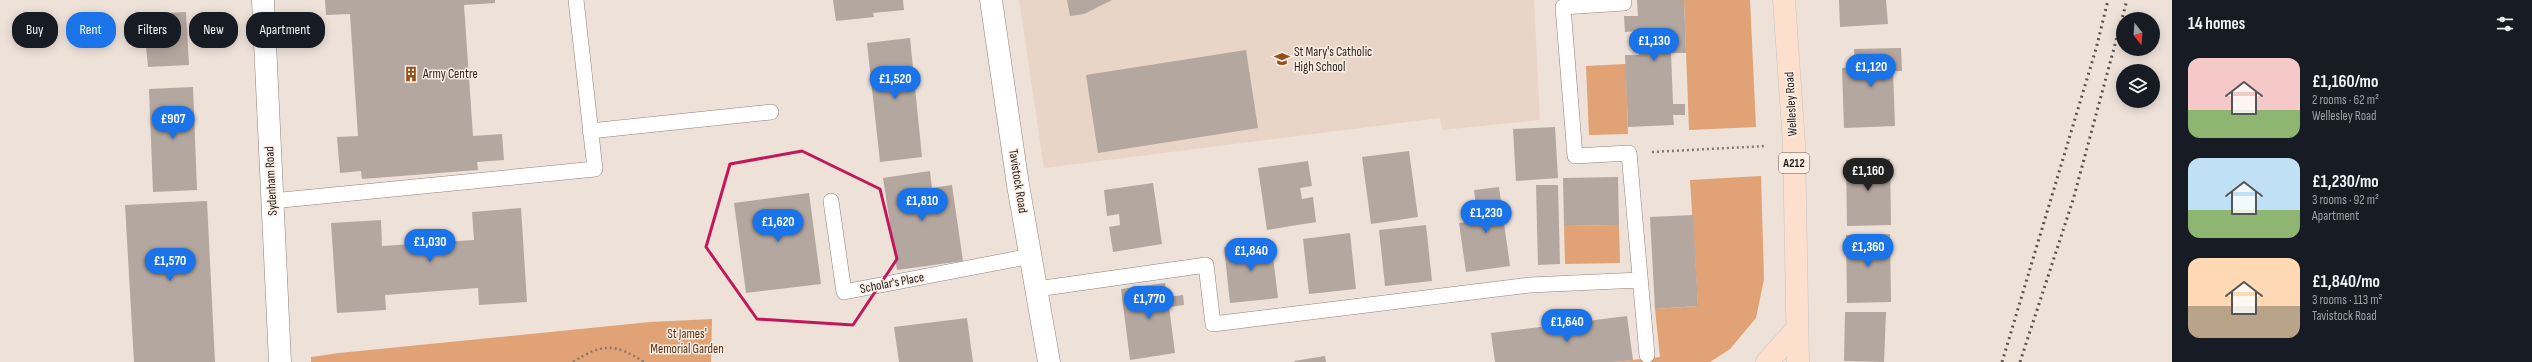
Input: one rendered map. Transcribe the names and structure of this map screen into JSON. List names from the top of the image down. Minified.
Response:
{"streets":{"main road":["Wellesley Road","A212"],"street":["Sydenham Road","Tavistock Road"],"lane":["Scholar's Place"]},"crossings":[["Tavistock Road","Scholar's Place"]],"parks":["St James' Memorial Garden"],"places":{"school or university":["St Mary's Catholic High School"],"building":["Army Centre"]},"north":"bottom","page":{"heading":"14 homes","chip":["Buy","Rent","Filters","New","Apartment"],"price":["£1,130","£1,120","£1,520","£907","£1,160","£1,810","£1,230","£1,620","£1,030","£1,360","£1,840","£1,570","£1,770","£1,640"],"list":[{"name":"£1,160/mo","note":"2 rooms · 62 m² · Wellesley Road"},{"name":"£1,230/mo","note":"3 rooms · 92 m² · Apartment"},{"name":"£1,840/mo","note":"3 rooms · 113 m² · Tavistock Road"}]}}
